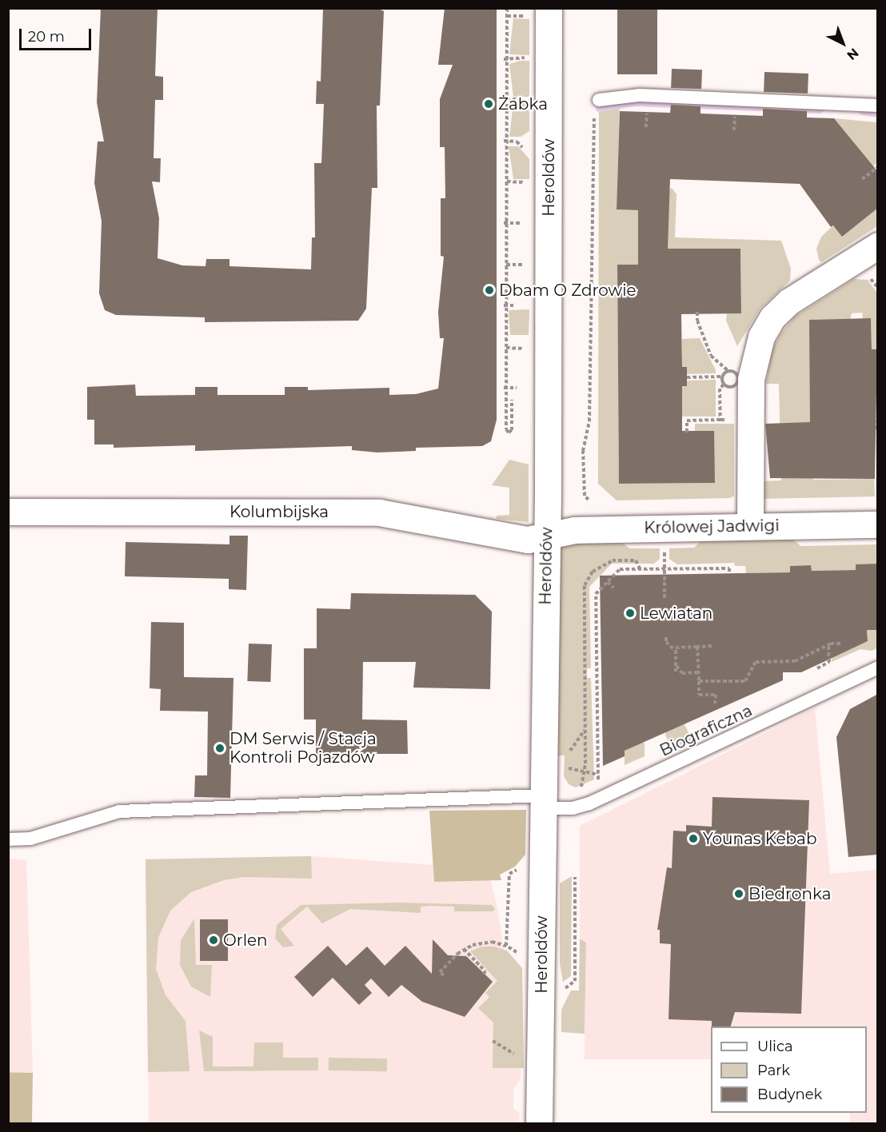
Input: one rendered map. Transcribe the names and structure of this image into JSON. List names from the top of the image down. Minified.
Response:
{"streets":{"street":["Heroldów","Kolumbijska","Królowej Jadwigi"],"lane":["Biograficzna"]},"crossings":[["Heroldów","Kolumbijska"],["Heroldów","Królowej Jadwigi"],["Heroldów","Biograficzna"],["Kolumbijska","Królowej Jadwigi"]],"places":["Żabka","Dbam O Zdrowie","Lewiatan","DM Serwis / Stacja Kontroli Pojazdów","Younas Kebab","Biedronka","Orlen"],"legend":["Ulica","Park","Budynek"],"scale_bar":"20 m","north":"bottom right"}
